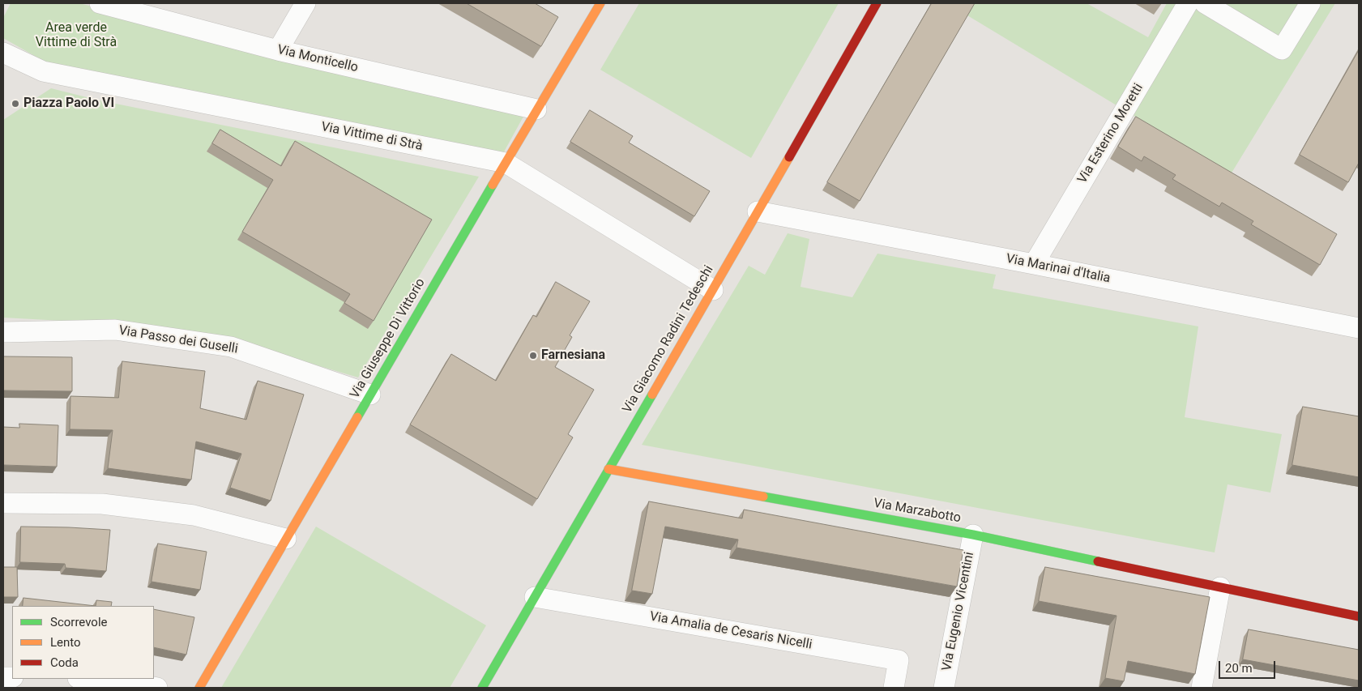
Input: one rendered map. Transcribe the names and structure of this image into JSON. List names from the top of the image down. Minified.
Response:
{"streets":{"street":["Via Monticello","Via Esterino Moretti","Via Vittime di Strà","Via Marinai d'Italia","Via Giuseppe Di Vittorio","Via Giacomo Radini Tedeschi","Via Passo dei Guselli","Via Marzabotto","Via Eugenio Vicentini","Via Amalia de Cesaris Nicelli"]},"crossings":[["Via Monticello","Via Giuseppe Di Vittorio"],["Via Esterino Moretti","Via Marinai d'Italia"],["Via Vittime di Strà","Via Giuseppe Di Vittorio"],["Via Vittime di Strà","Via Giacomo Radini Tedeschi"],["Via Marinai d'Italia","Via Giacomo Radini Tedeschi"],["Via Giuseppe Di Vittorio","Via Passo dei Guselli"],["Via Giacomo Radini Tedeschi","Via Marzabotto"],["Via Giacomo Radini Tedeschi","Via Amalia de Cesaris Nicelli"],["Via Marzabotto","Via Eugenio Vicentini"]],"parks":["Area verde Vittime di Strà"],"places":["Piazza Paolo VI","Farnesiana"],"legend":["Scorrevole","Lento","Coda"],"scale_bar":"20 m"}
